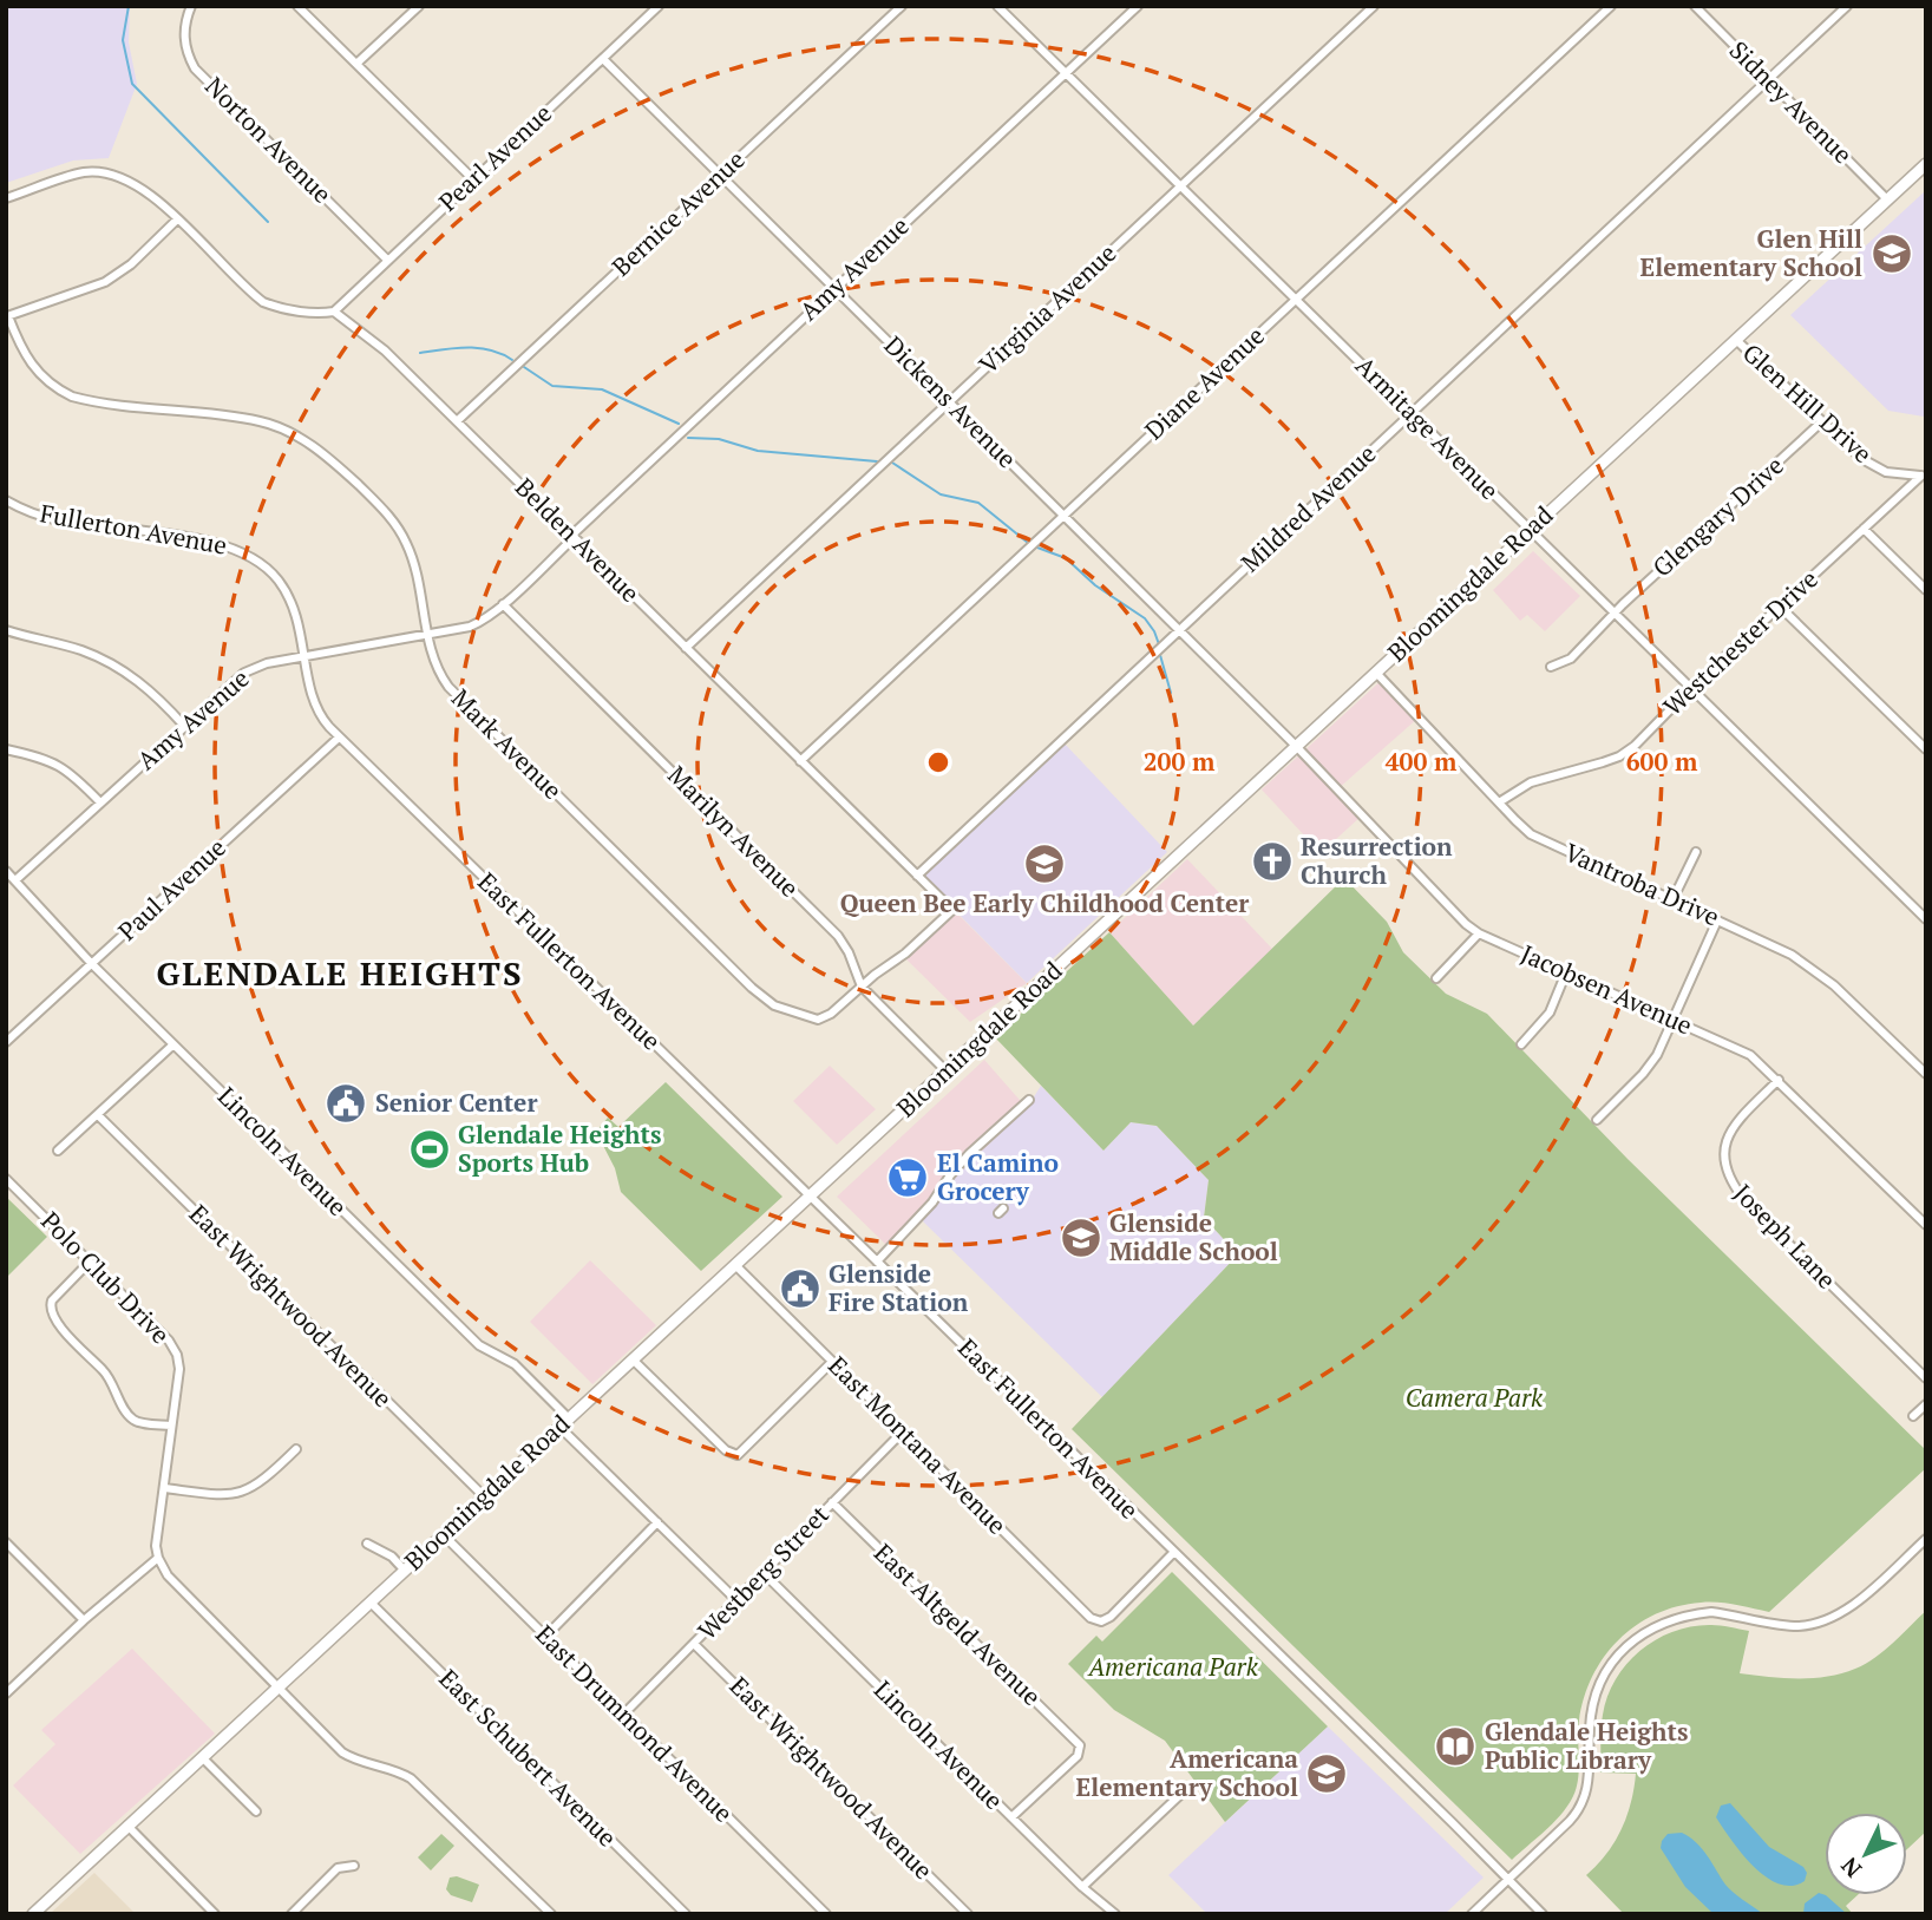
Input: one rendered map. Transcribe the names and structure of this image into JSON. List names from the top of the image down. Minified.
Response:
{"streets":{"main road":["Bloomingdale Road"],"street":["Sidney Avenue","Norton Avenue","Pearl Avenue","Bernice Avenue","Amy Avenue","Virginia Avenue","Diane Avenue","Dickens Avenue","Glen Hill Drive","Armitage Avenue","Mildred Avenue","Glengary Drive","Fullerton Avenue","Belden Avenue","Westchester Drive","Mark Avenue","Marilyn Avenue","Vantroba Drive","Paul Avenue","East Fullerton Avenue","Jacobsen Avenue","Lincoln Avenue","Joseph Lane","Polo Club Drive","East Wrightwood Avenue","East Montana Avenue","Westberg Street","East Altgeld Avenue","East Drummond Avenue","East Schubert Avenue"]},"crossings":[["Sidney Avenue","Mildred Avenue"],["Sidney Avenue","Bloomingdale Road"],["Norton Avenue","Pearl Avenue"],["Pearl Avenue","Dickens Avenue"],["Pearl Avenue","Belden Avenue"],["Bernice Avenue","Dickens Avenue"],["Bernice Avenue","Belden Avenue"],["Amy Avenue","Dickens Avenue"],["Amy Avenue","Armitage Avenue"],["Amy Avenue","Fullerton Avenue"],["Amy Avenue","Belden Avenue"],["Amy Avenue","Mark Avenue"],["Amy Avenue","Marilyn Avenue"],["Amy Avenue","Lincoln Avenue"],["Virginia Avenue","Dickens Avenue"],["Virginia Avenue","Armitage Avenue"],["Virginia Avenue","Belden Avenue"],["Diane Avenue","Dickens Avenue"],["Diane Avenue","Armitage Avenue"],["Diane Avenue","Belden Avenue"],["Dickens Avenue","Mildred Avenue"],["Dickens Avenue","Bloomingdale Road"],["Dickens Avenue","Jacobsen Avenue"],["Glen Hill Drive","Glengary Drive"],["Glen Hill Drive","Bloomingdale Road"],["Glen Hill Drive","Westchester Drive"],["Armitage Avenue","Mildred Avenue"],["Armitage Avenue","Glengary Drive"],["Armitage Avenue","Bloomingdale Road"],["Armitage Avenue","Westchester Drive"],["Mildred Avenue","Belden Avenue"],["Fullerton Avenue","Paul Avenue"],["Fullerton Avenue","East Fullerton Avenue"],["Belden Avenue","Mark Avenue"],["Belden Avenue","Marilyn Avenue"],["Bloomingdale Road","Marilyn Avenue"],["Bloomingdale Road","Vantroba Drive"],["Bloomingdale Road","East Fullerton Avenue"],["Bloomingdale Road","Jacobsen Avenue"],["Bloomingdale Road","Lincoln Avenue"],["Bloomingdale Road","East Wrightwood Avenue"],["Bloomingdale Road","East Montana Avenue"],["Bloomingdale Road","East Drummond Avenue"],["Bloomingdale Road","East Schubert Avenue"],["Westchester Drive","Vantroba Drive"],["Mark Avenue","Marilyn Avenue"],["Paul Avenue","East Fullerton Avenue"],["Paul Avenue","Lincoln Avenue"],["East Fullerton Avenue","East Montana Avenue"],["Jacobsen Avenue","Joseph Lane"],["Lincoln Avenue","Westberg Street"],["Lincoln Avenue","East Altgeld Avenue"],["East Wrightwood Avenue","Westberg Street"],["East Montana Avenue","Westberg Street"],["Westberg Street","East Altgeld Avenue"],["Westberg Street","East Drummond Avenue"]],"districts":["GLENDALE HEIGHTS"],"parks":["Camera Park","Americana Park"],"places":{"school or university":["Glen Hill Elementary School","Queen Bee Early Childhood Center","Glenside Middle School","Americana Elementary School"],"church":["Resurrection Church"],"public building":["Senior Center","Glenside Fire Station"],"sports":["Glendale Heights Sports Hub"],"supermarket":["El Camino Grocery"],"library":["Glendale Heights Public Library"]},"north":"bottom left","rings":["200 m","400 m","600 m"]}
